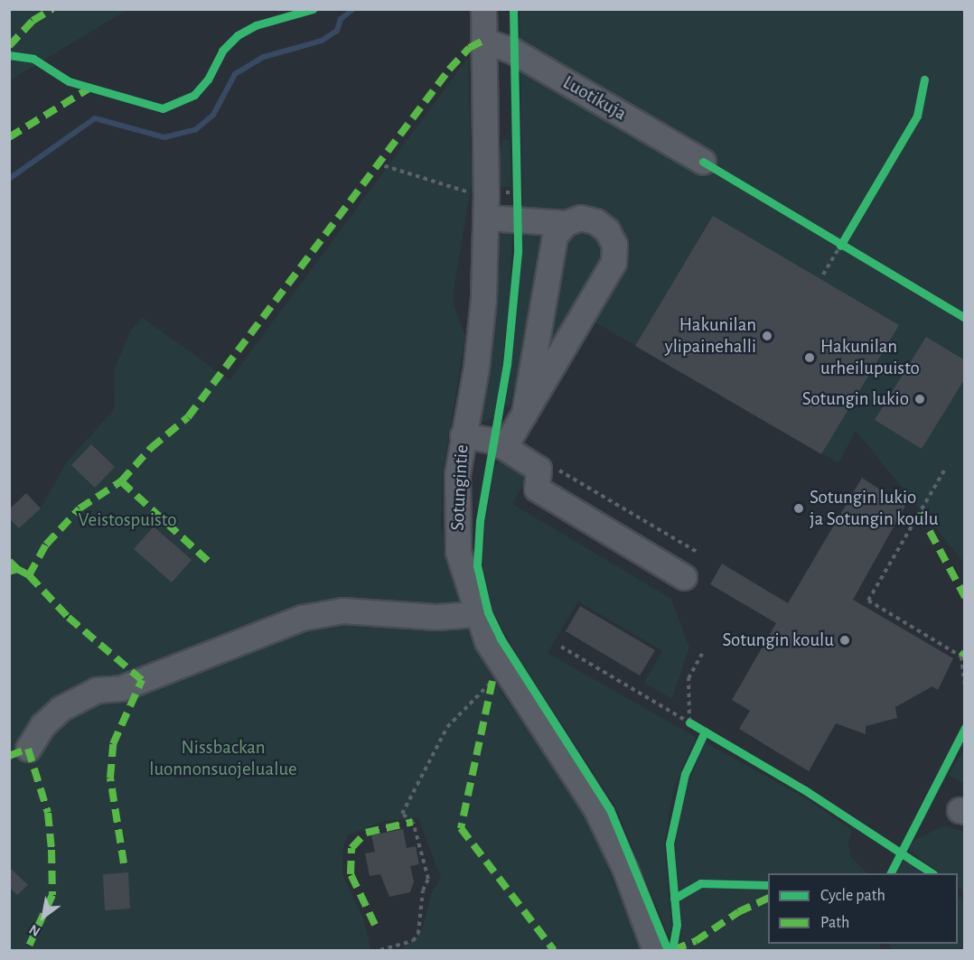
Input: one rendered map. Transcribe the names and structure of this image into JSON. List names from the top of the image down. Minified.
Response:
{"streets":{"street":["Luotikuja","Sotungintie"]},"crossings":[["Luotikuja","Sotungintie"]],"parks":["Veistospuisto","Nissbackan luonnonsuojelualue"],"places":["Hakunilan ylipainehalli","Hakunilan urheilupuisto","Sotungin lukio","Sotungin lukio ja Sotungin koulu","Sotungin koulu"],"legend":["Cycle path","Path"],"north":"bottom left"}
